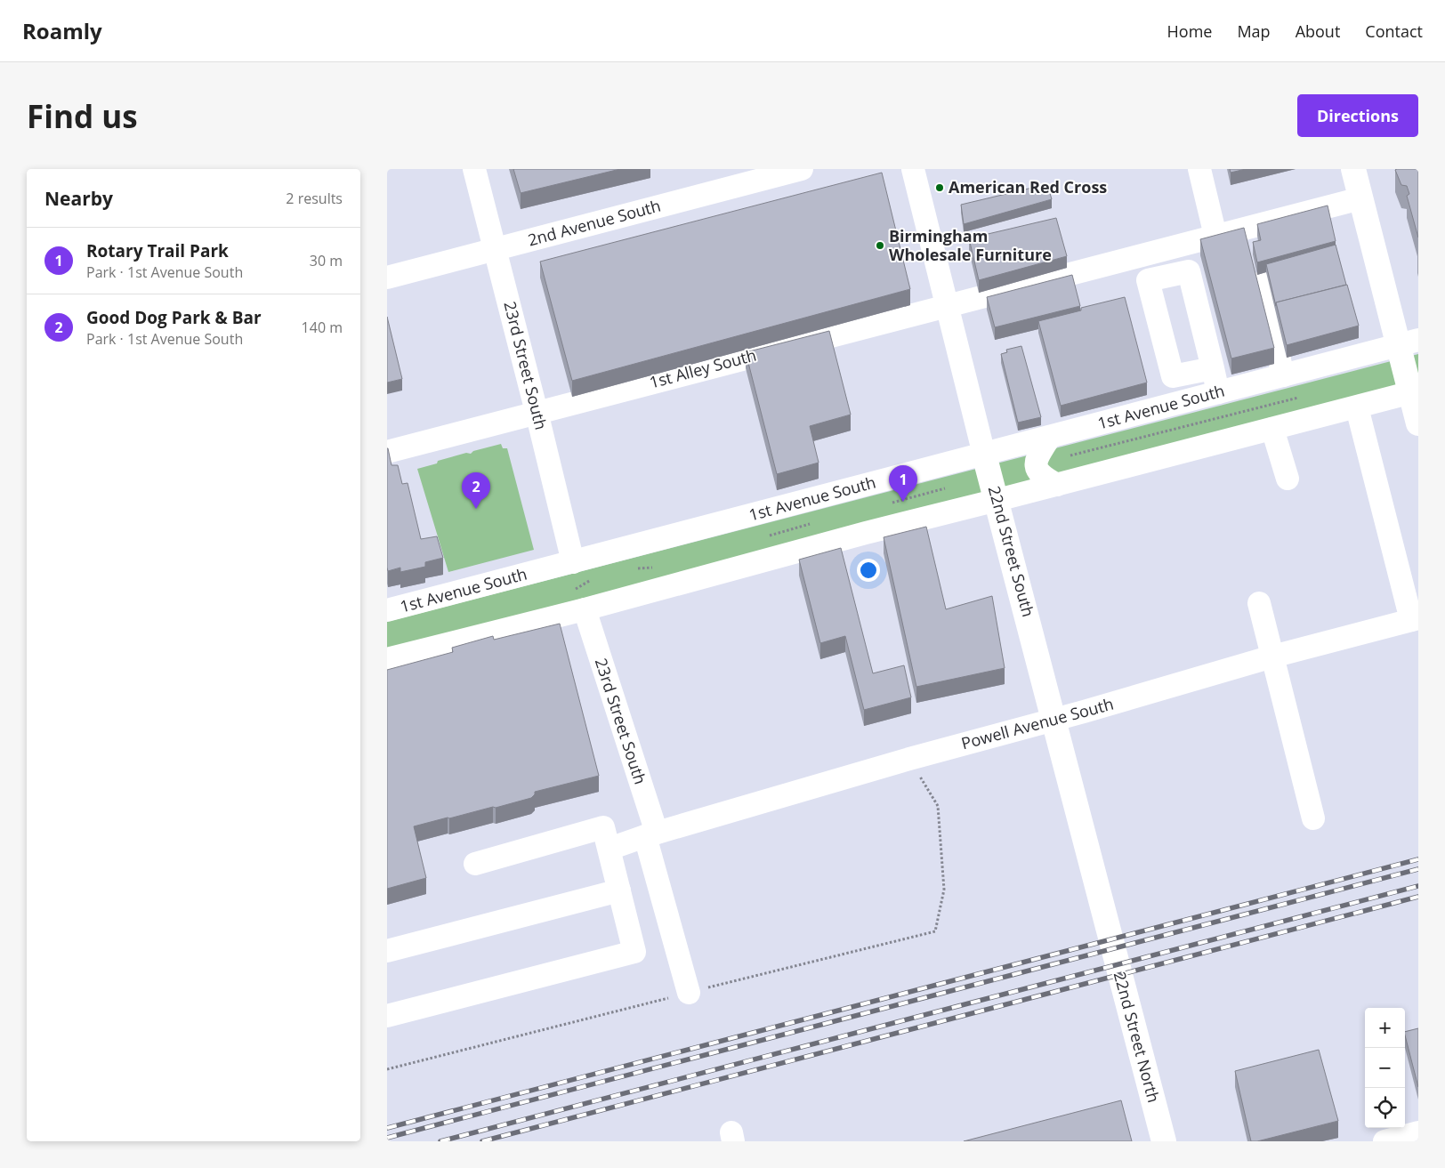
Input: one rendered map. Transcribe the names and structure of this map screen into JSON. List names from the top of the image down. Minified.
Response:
{"streets":{"main road":["22nd Street South","22nd Street North"],"street":["2nd Avenue South","23rd Street South","1st Alley South","1st Avenue South","Powell Avenue South"]},"crossings":[["2nd Avenue South","23rd Street South"],["23rd Street South","1st Alley South"],["23rd Street South","1st Avenue South"],["23rd Street South","Powell Avenue South"],["1st Alley South","22nd Street South"],["1st Avenue South","22nd Street South"],["22nd Street South","22nd Street North"]],"places":["American Red Cross","Birmingham Wholesale Furniture"],"page":{"header":"Roamly","nav":["Home","Map","About","Contact"],"buttons":"Directions","title":"Find us","heading":["Nearby","2 results"],"list":[{"mark":"1","name":"Rotary Trail Park","note":"Park · 1st Avenue South","value":"30 m"},{"mark":"2","name":"Good Dog Park & Bar","note":"Park · 1st Avenue South","value":"140 m"}],"pins":["1","2"],"map_buttons":["+","−"]}}
